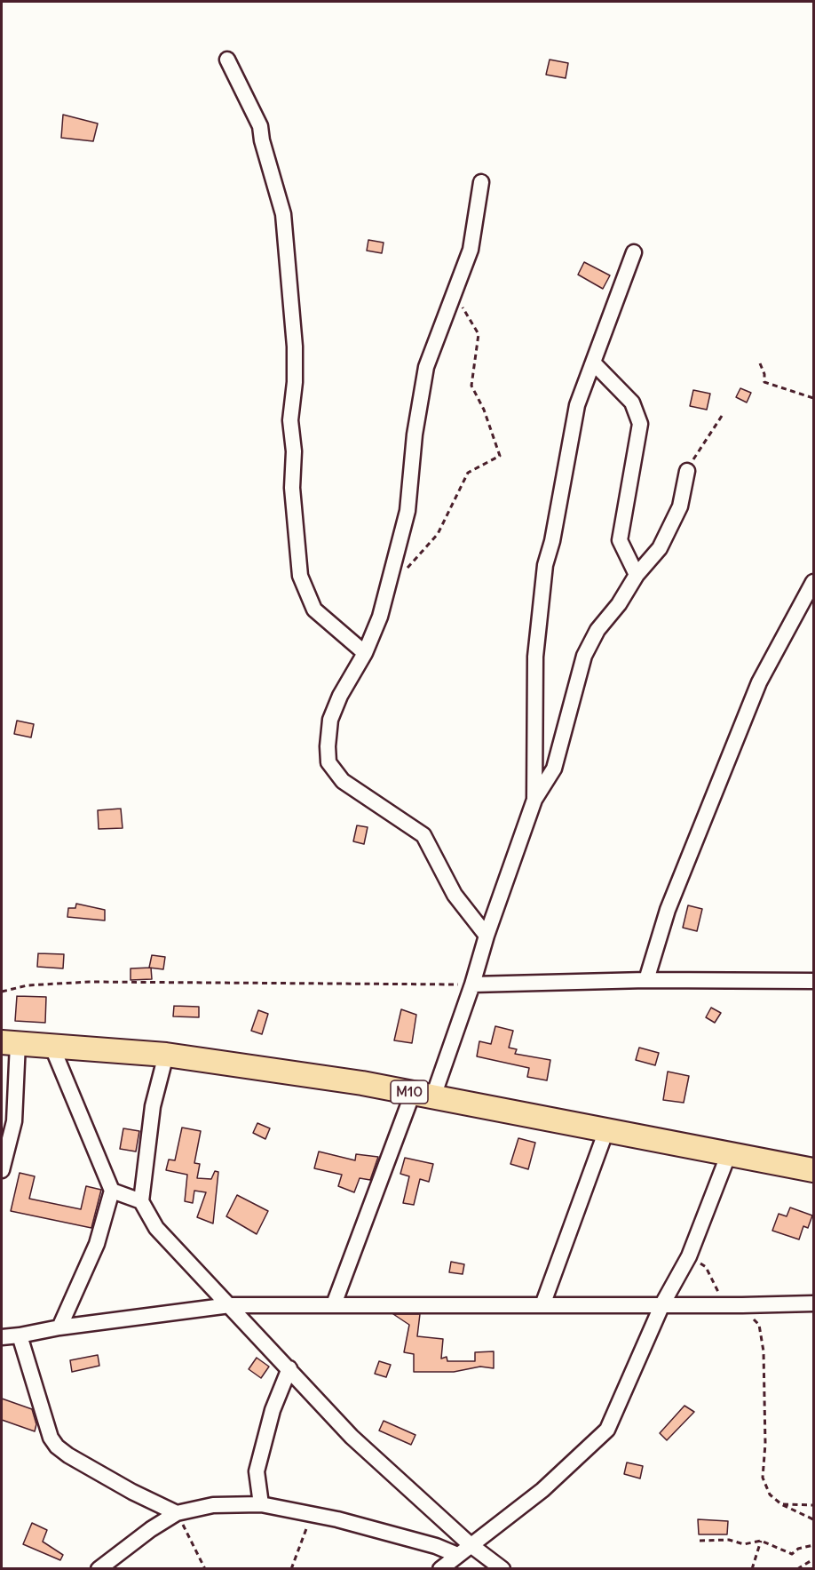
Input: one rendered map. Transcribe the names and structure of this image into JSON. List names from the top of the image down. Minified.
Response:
{"streets":{"main road":["M10"]}}
